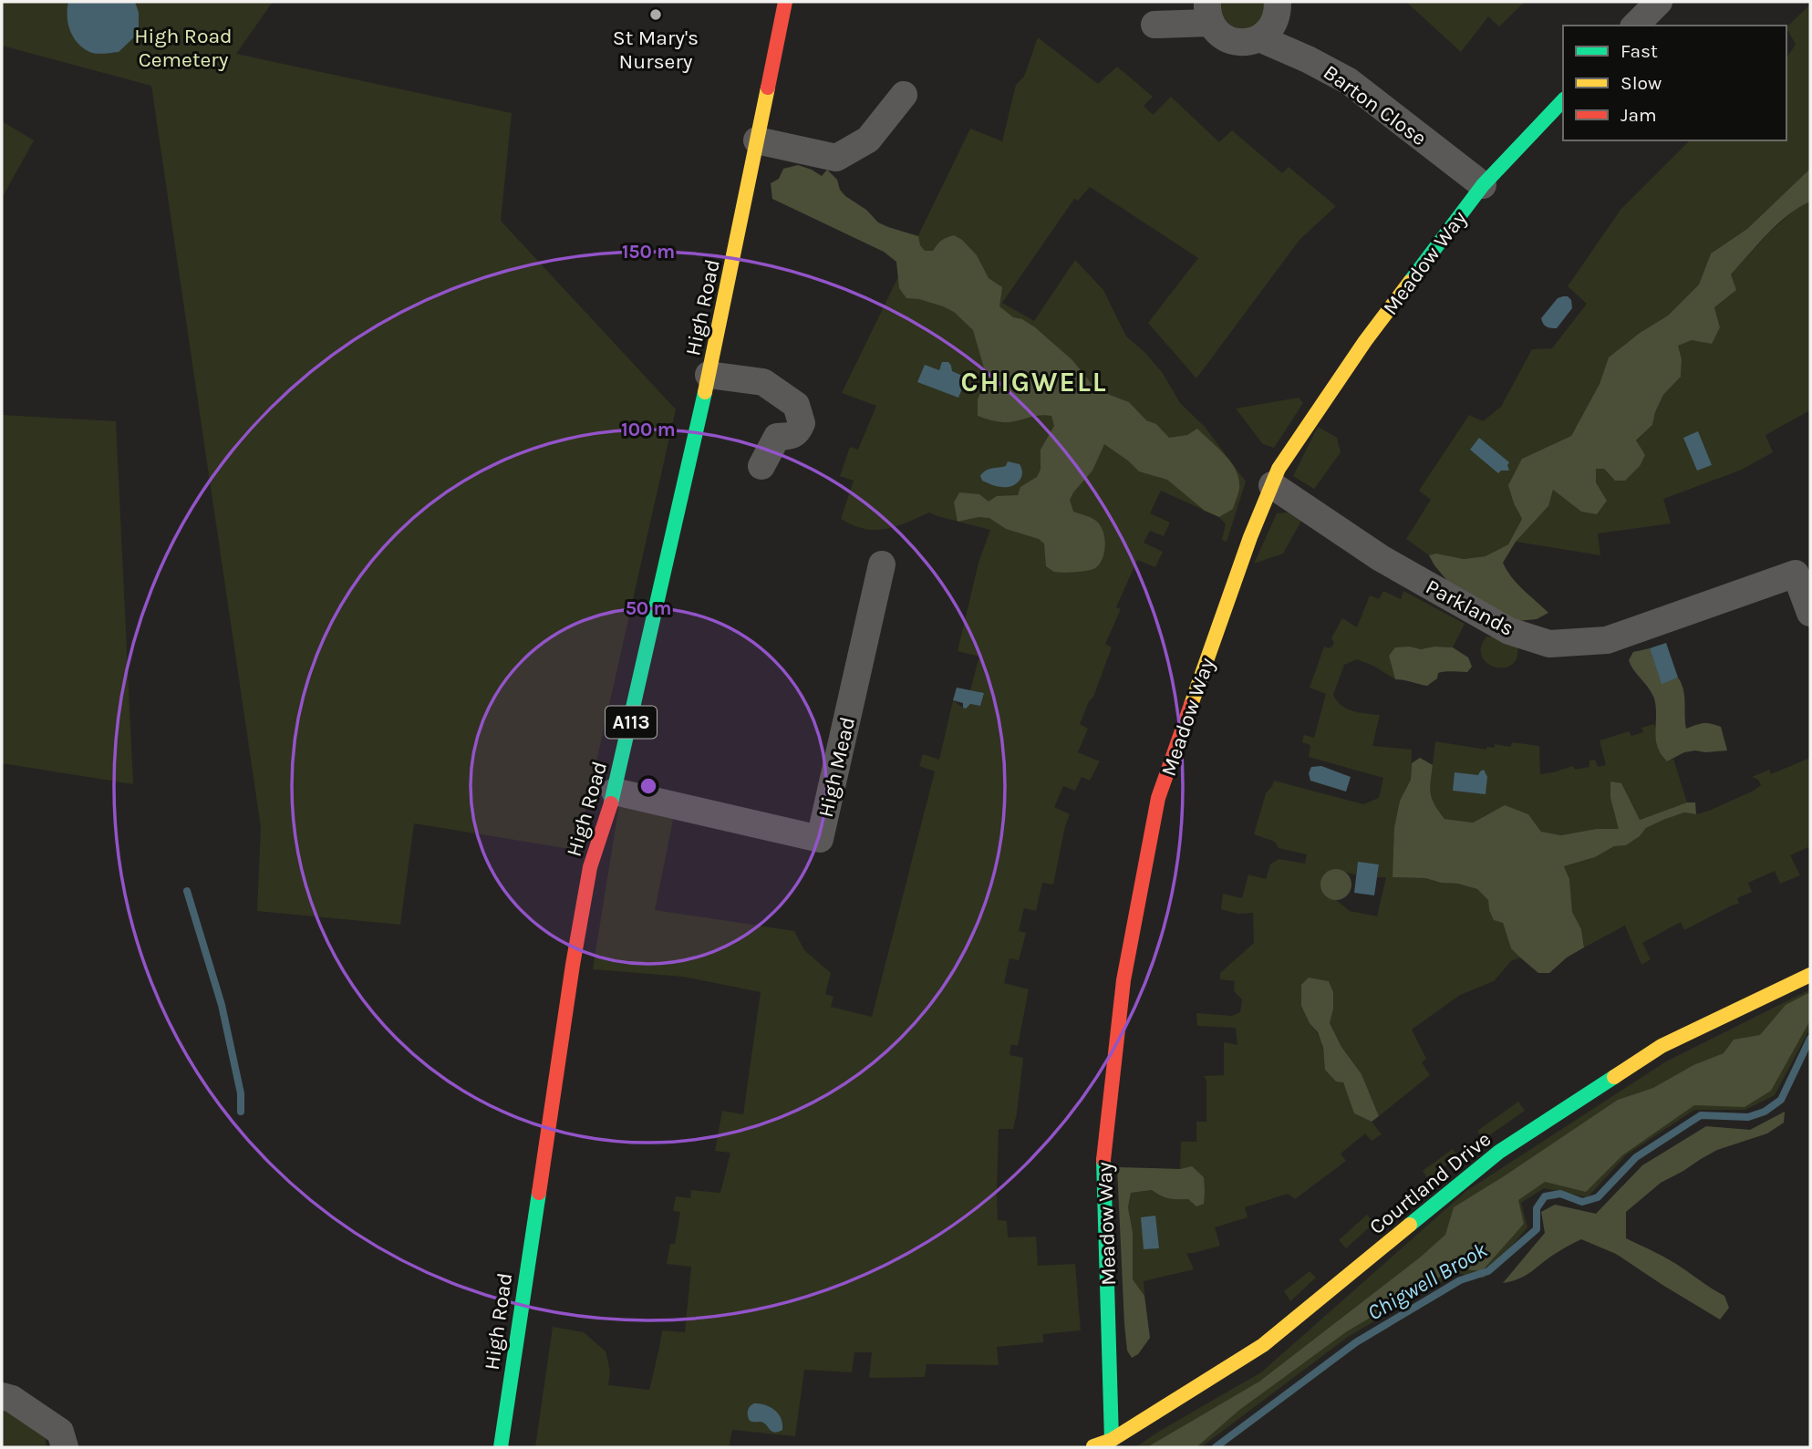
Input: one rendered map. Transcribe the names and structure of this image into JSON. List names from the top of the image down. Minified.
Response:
{"streets":{"street":["Barton Close","Meadow Way","High Road","Parklands","A113","High Mead","Courtland Drive"]},"crossings":[["Barton Close","Meadow Way"],["Meadow Way","Parklands"],["Meadow Way","Courtland Drive"],["High Road","High Mead"]],"districts":["CHIGWELL"],"water":["Chigwell Brook"],"parks":["High Road Cemetery"],"places":["St Mary's Nursery"],"legend":["Fast","Slow","Jam"],"rings":["150 m","100 m","50 m"]}
